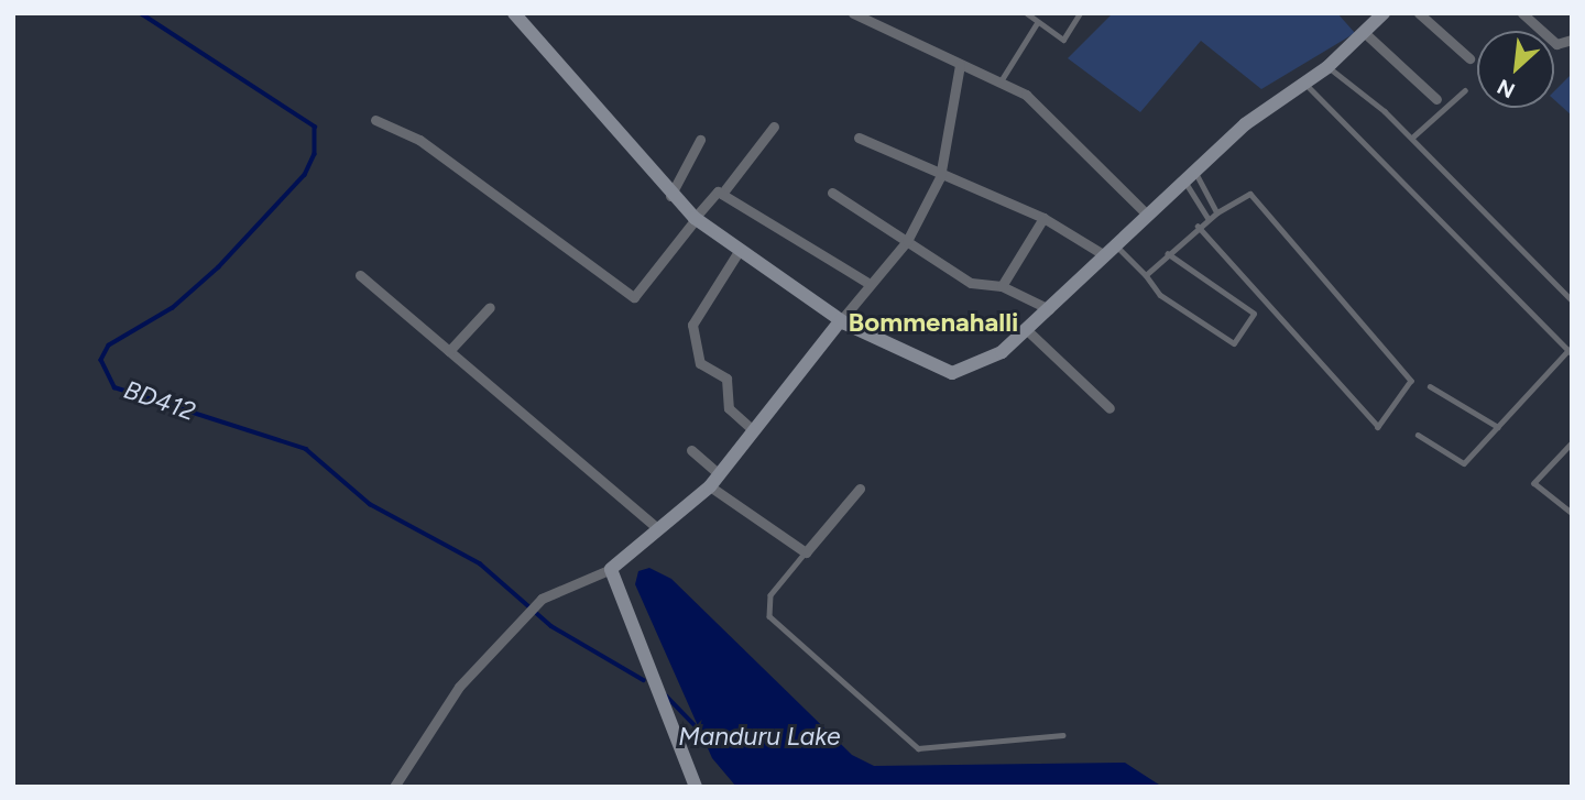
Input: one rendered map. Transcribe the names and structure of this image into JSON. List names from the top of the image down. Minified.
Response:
{"districts":["Bommenahalli"],"water":["BD412","Manduru Lake"],"north":"bottom left"}
